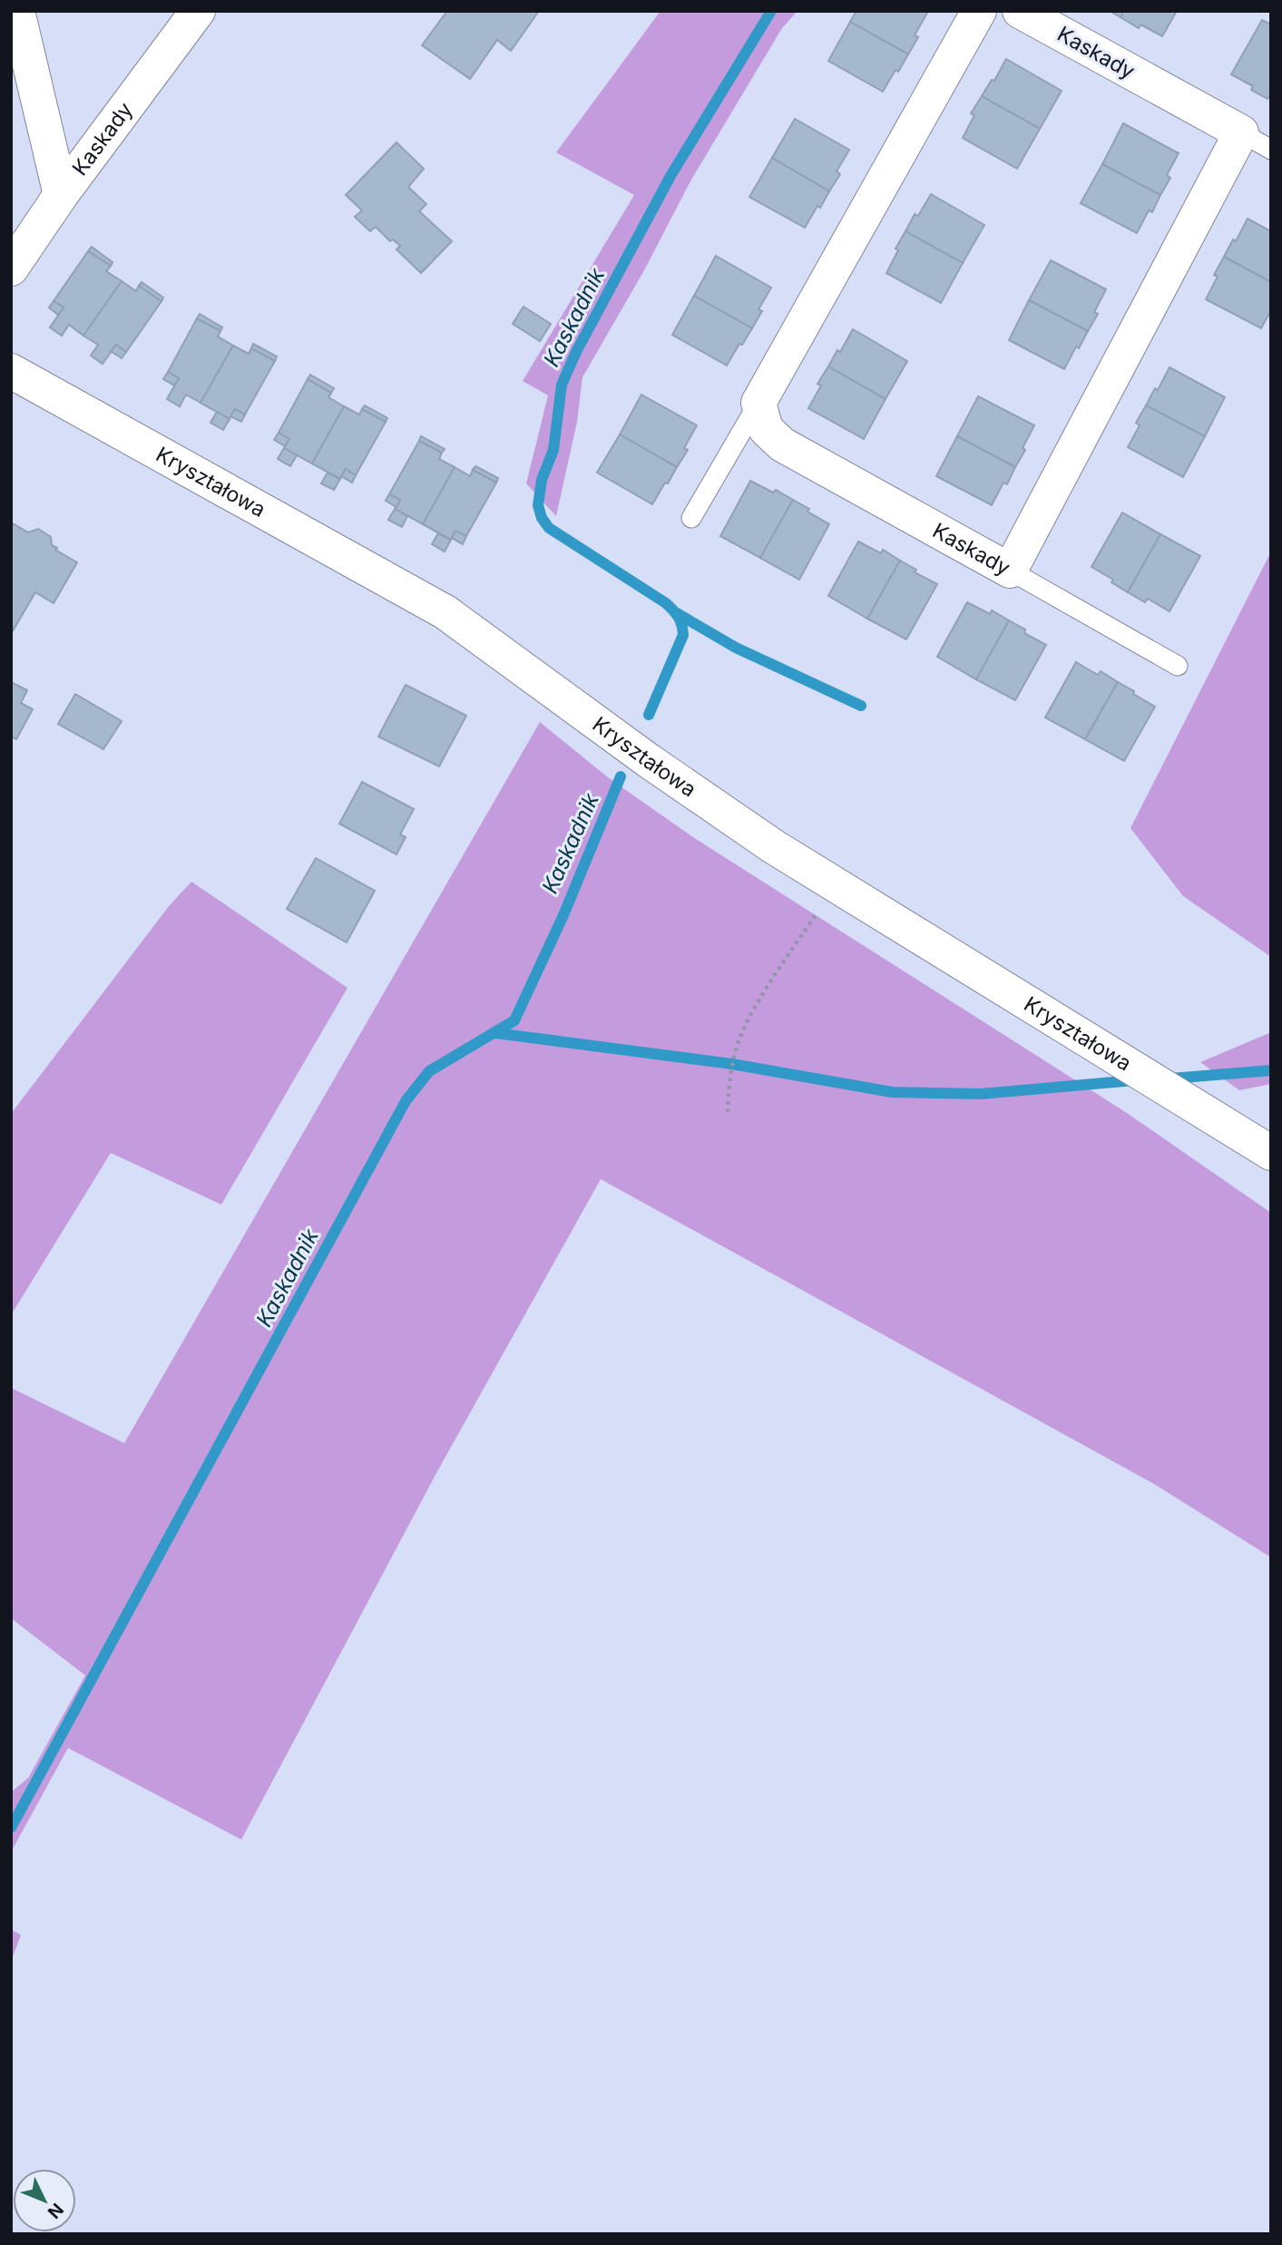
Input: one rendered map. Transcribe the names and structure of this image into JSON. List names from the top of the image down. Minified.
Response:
{"streets":{"street":["Kaskady","Kryształowa"]},"water":["Kaskadnik"],"north":"bottom right"}
